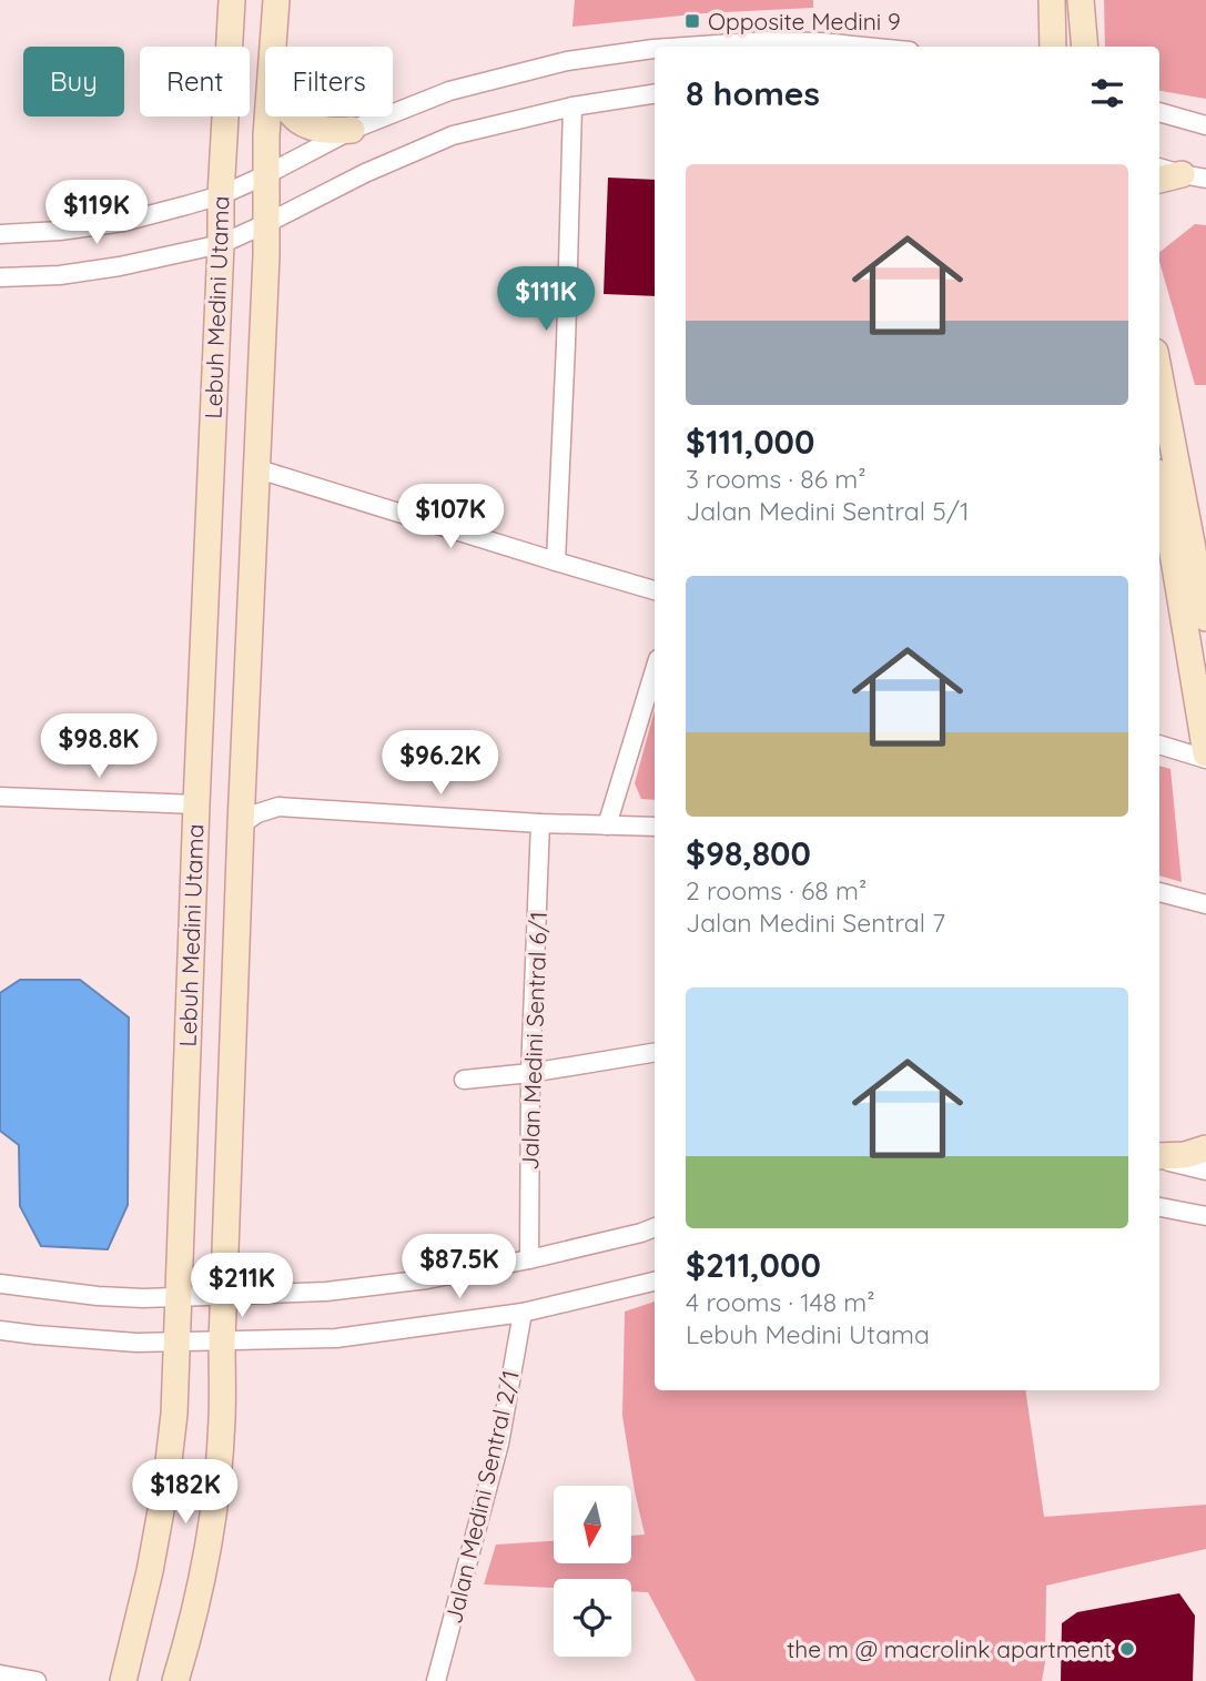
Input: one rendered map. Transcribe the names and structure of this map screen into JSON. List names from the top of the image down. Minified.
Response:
{"streets":{"main road":["Lebuh Medini Utama"],"street":["Jalan Medini Sentral 6/1","Jalan Medini Sentral 2/1"]},"places":{"transit":["Opposite Medini 9"],"other":["the m @ macrolink apartment"]},"north":"bottom","page":{"chip":["Buy","Rent","Filters"],"heading":"8 homes","list":[{"name":"$111,000","note":"3 rooms · 86 m² · Jalan Medini Sentral 5/1"},{"name":"$98,800","note":"2 rooms · 68 m² · Jalan Medini Sentral 7"},{"name":"$211,000","note":"4 rooms · 148 m² · Lebuh Medini Utama"}],"price":["$119K","$111K","$107K","$98.8K","$96.2K","$87.5K","$211K","$182K"]}}
